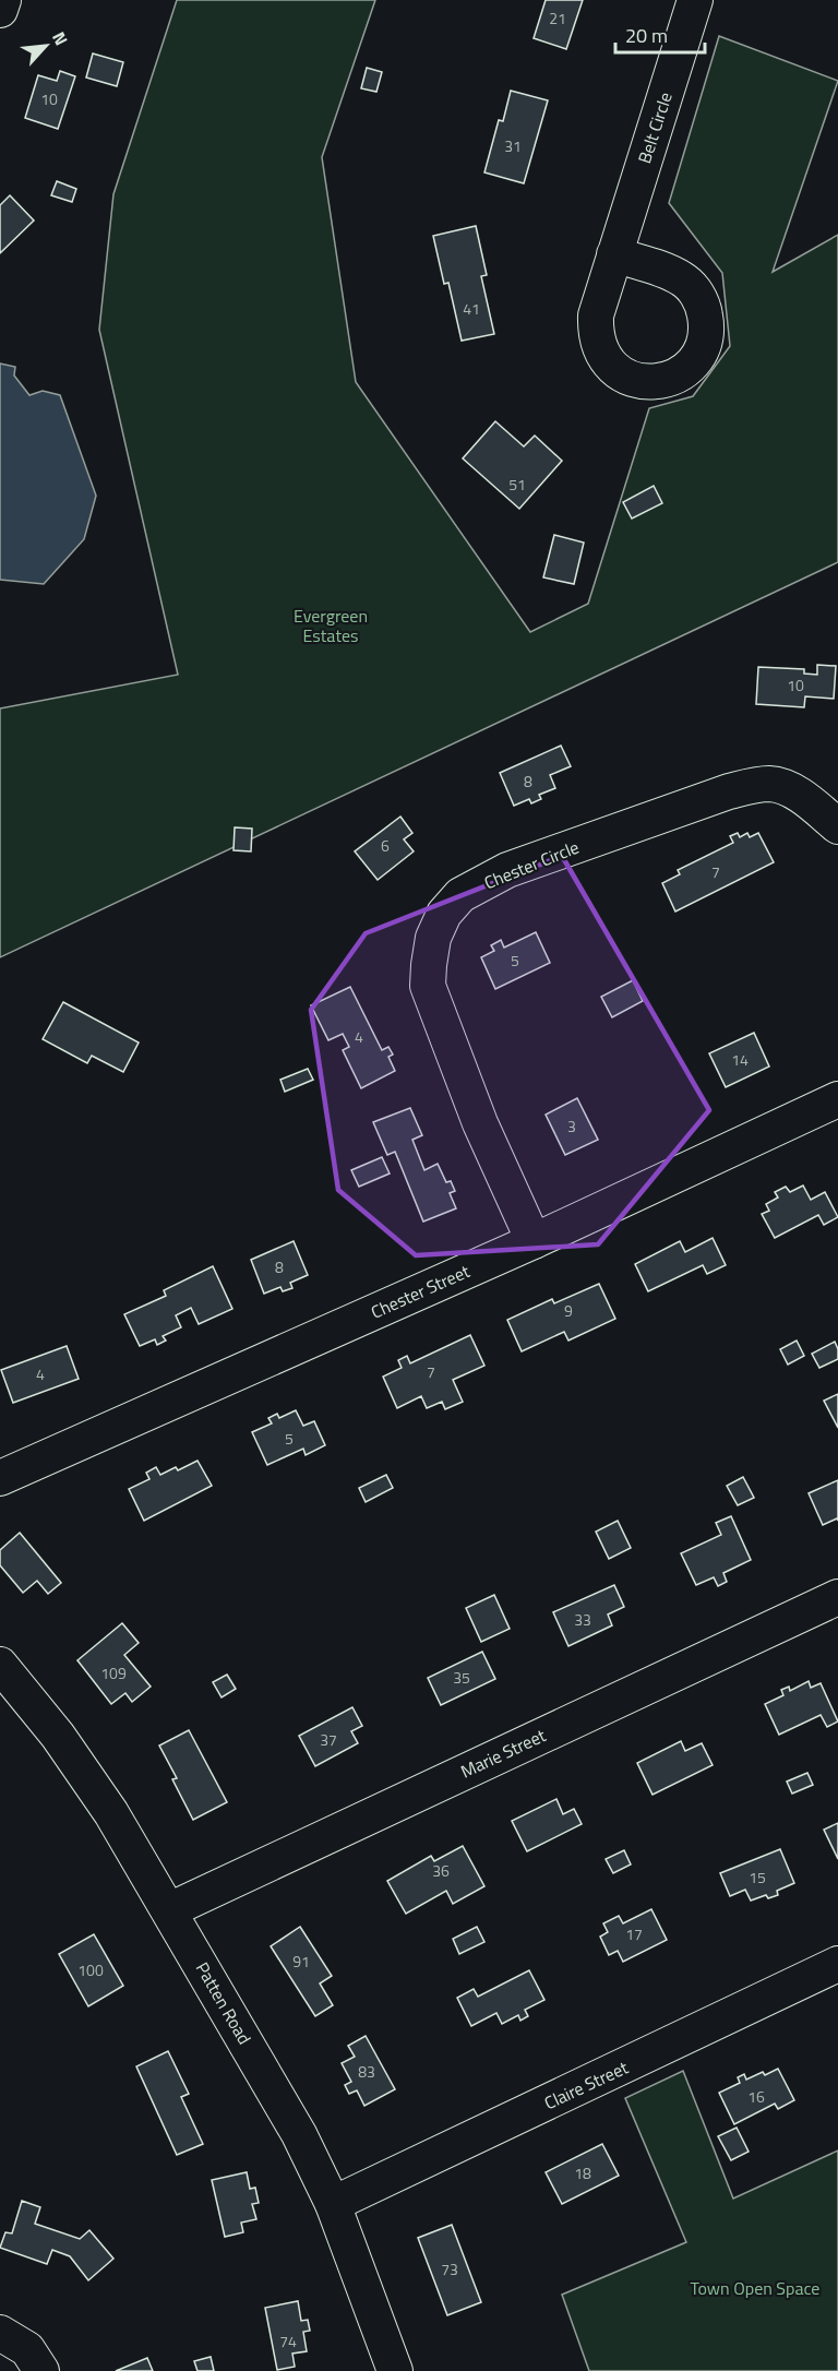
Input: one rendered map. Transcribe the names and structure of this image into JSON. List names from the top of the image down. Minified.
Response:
{"streets":{"street":["Belt Circle","Chester Circle","Chester Street","Marie Street","Patten Road","Claire Street"]},"crossings":[["Chester Circle","Chester Street"],["Marie Street","Patten Road"],["Patten Road","Claire Street"]],"parks":["Evergreen Estates","Town Open Space"],"house_numbers":["21","10","31","41","51","10","8","6","7","5","4","14","3","8","9","7","4","5","33","109","35","37","36","15","17","91","100","83","16","18","73","74"],"scale_bar":"20 m","north":"top right"}
